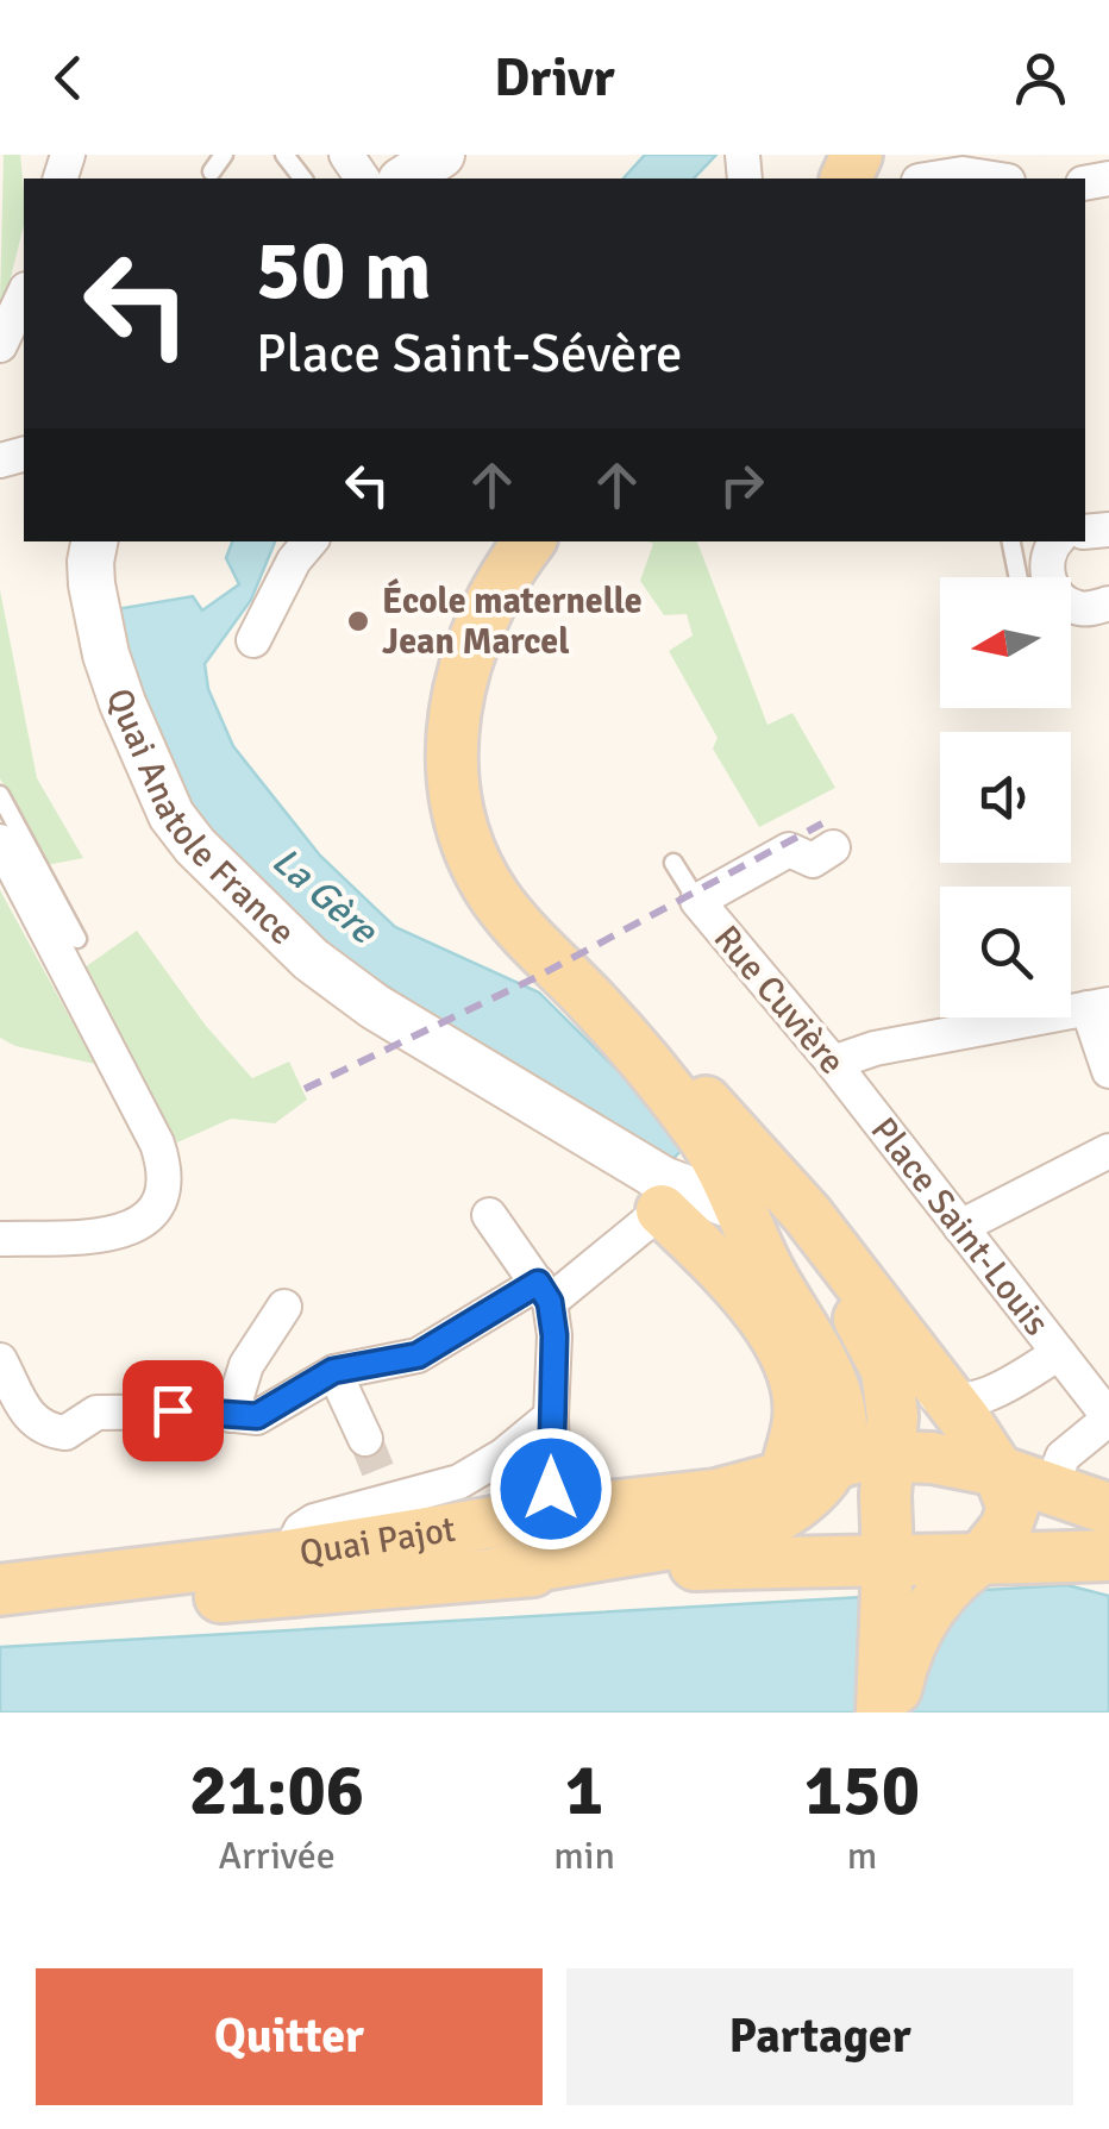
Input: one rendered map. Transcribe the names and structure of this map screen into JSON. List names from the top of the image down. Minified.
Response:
{"streets":{"main road":["Quai Anatole France","Quai Pajot"],"street":["Rue Cuvière","Place Saint-Louis"]},"crossings":[["Rue Cuvière","Place Saint-Louis"],["Place Saint-Louis","Quai Pajot"]],"water":["La Gère"],"places":["École maternelle Jean Marcel"],"north":"left","page":{"header":"Drivr","turn":["50 m","Place Saint-Sévère"],"eta":["21:06","Arrivée","1","min","150","m"],"buttons":["Quitter","Partager"]}}
